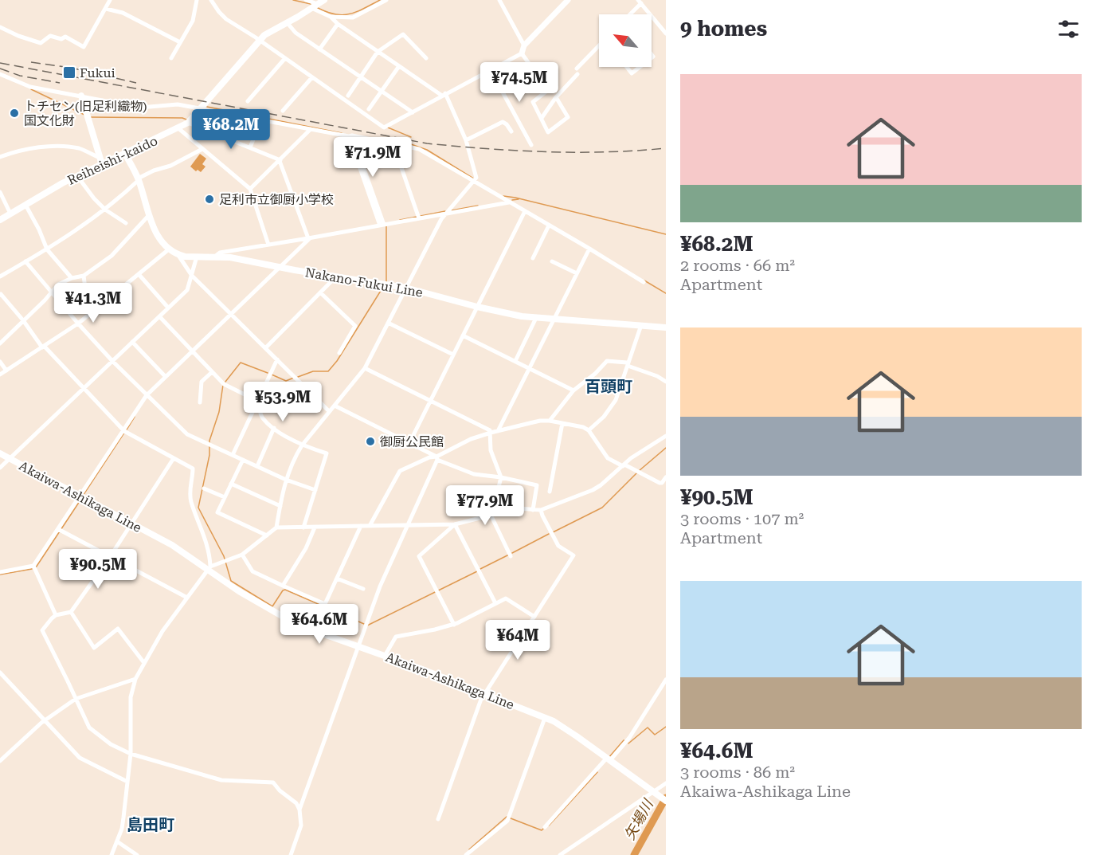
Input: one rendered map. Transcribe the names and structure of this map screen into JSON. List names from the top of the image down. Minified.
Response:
{"streets":{"main road":["Reiheishi-kaido","Nakano-Fukui Line","Akaiwa-Ashikaga Line"]},"districts":["百頭町","島田町"],"water":["矢場川"],"places":{"transit":["Fukui"],"other":["トチセン(旧足利織物) 国文化財","足利市立御厨小学校","御厨公民館"]},"north":"top left","page":{"heading":"9 homes","list":[{"name":"¥68.2M","note":"2 rooms · 66 m² · Apartment"},{"name":"¥90.5M","note":"3 rooms · 107 m² · Apartment"},{"name":"¥64.6M","note":"3 rooms · 86 m² · Akaiwa-Ashikaga Line"}],"price":["¥74.5M","¥68.2M","¥71.9M","¥41.3M","¥53.9M","¥77.9M","¥90.5M","¥64.6M","¥64M"]}}
